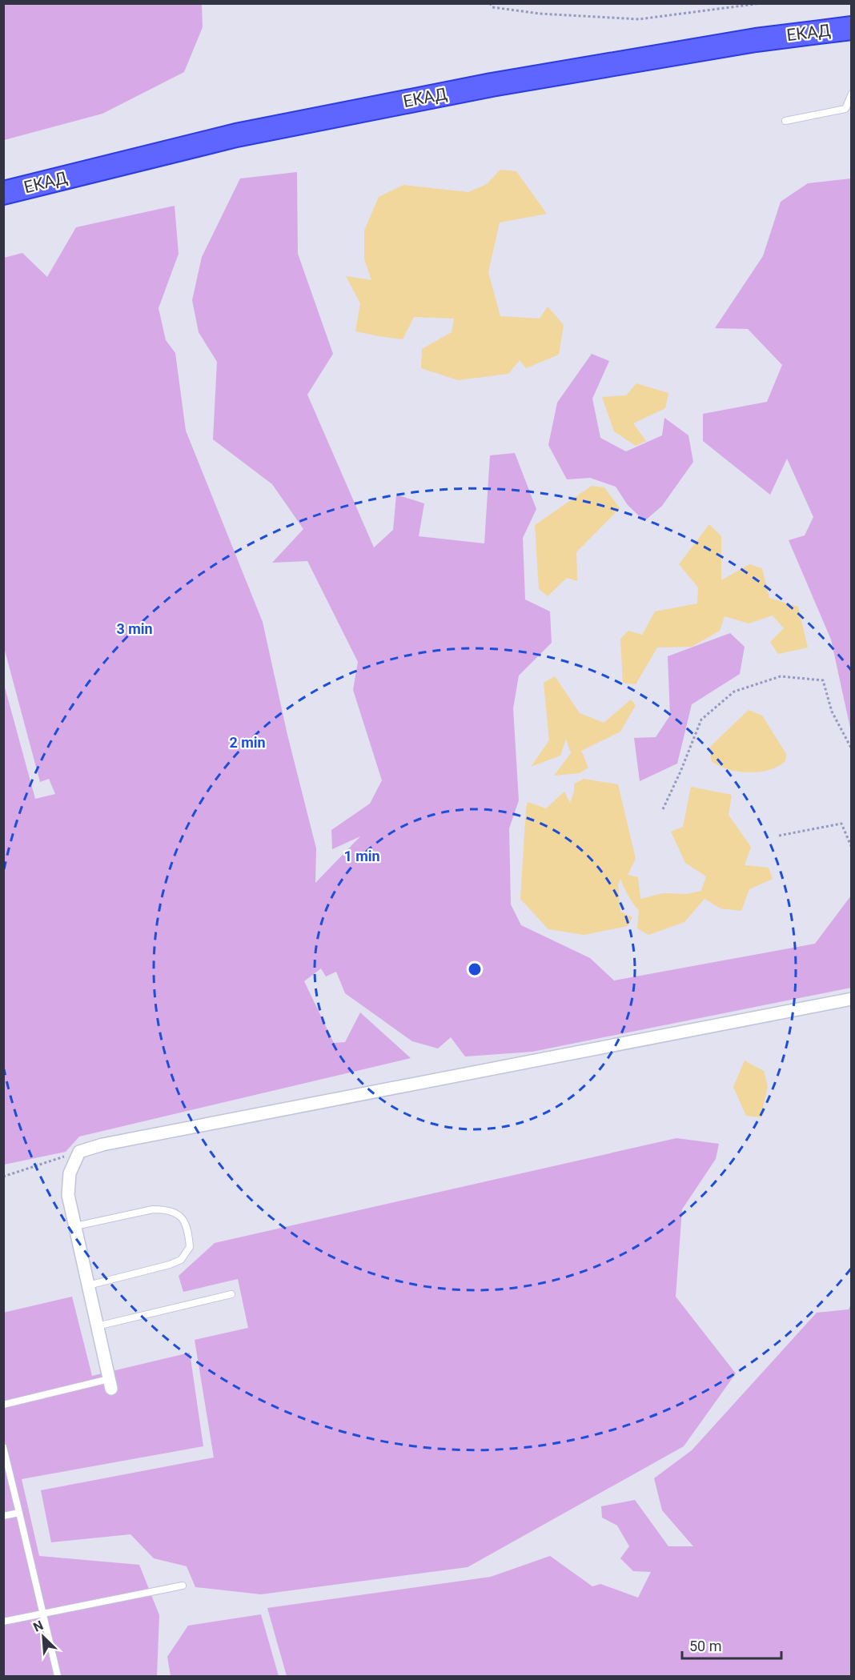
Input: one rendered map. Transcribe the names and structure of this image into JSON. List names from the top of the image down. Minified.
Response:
{"streets":{"highway":["ЕКАД"]},"scale_bar":"50 m","north":"top left","rings":["3 min","2 min","1 min"]}
